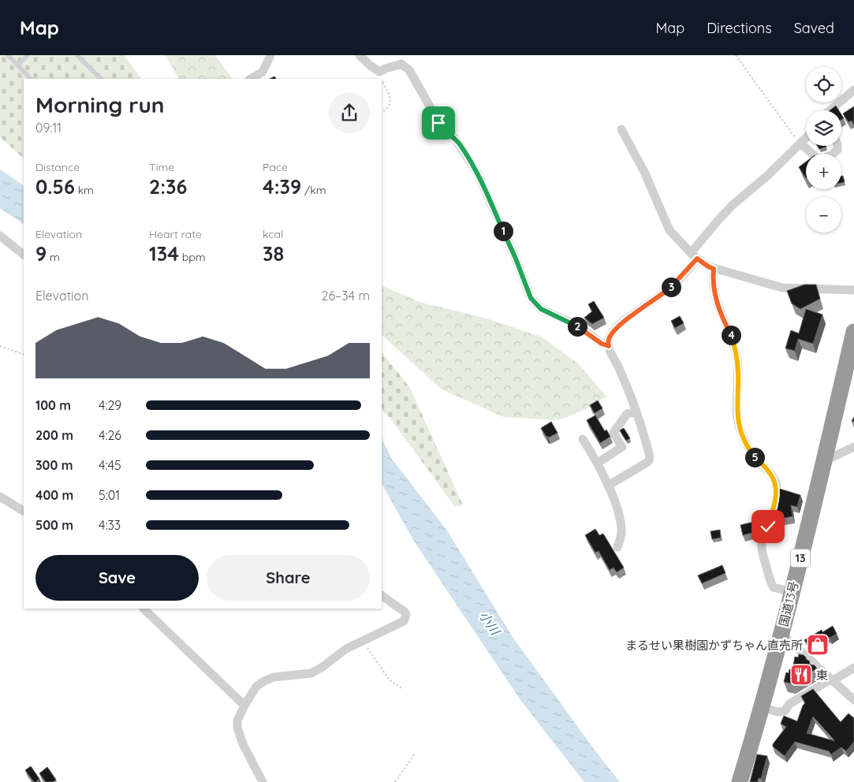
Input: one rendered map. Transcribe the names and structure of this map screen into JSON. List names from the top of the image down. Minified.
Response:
{"streets":{"highway":["13","国道13号"]},"water":["小川"],"places":{"shop":["まるせい果樹園かずちゃん直売所"],"restaurant":["東"]},"page":{"header":"Map","nav":["Map","Directions","Saved"],"map_buttons":["+","−"],"heading":["Morning run","09:11"],"stats":[["Distance","0.56 km"],["Time","2:36"],["Pace","4:39 /km"],["Elevation","9 m"],["Heart rate","134 bpm"],["kcal","38"]],"pins":["1","3","2","4","5"],"chart":["Elevation","26–34 m"],"list":[{"name":"100 m","note":"4:29"},{"name":"200 m","note":"4:26"},{"name":"300 m","note":"4:45"},{"name":"400 m","note":"5:01"},{"name":"500 m","note":"4:33"}],"buttons":["Save","Share"]}}
